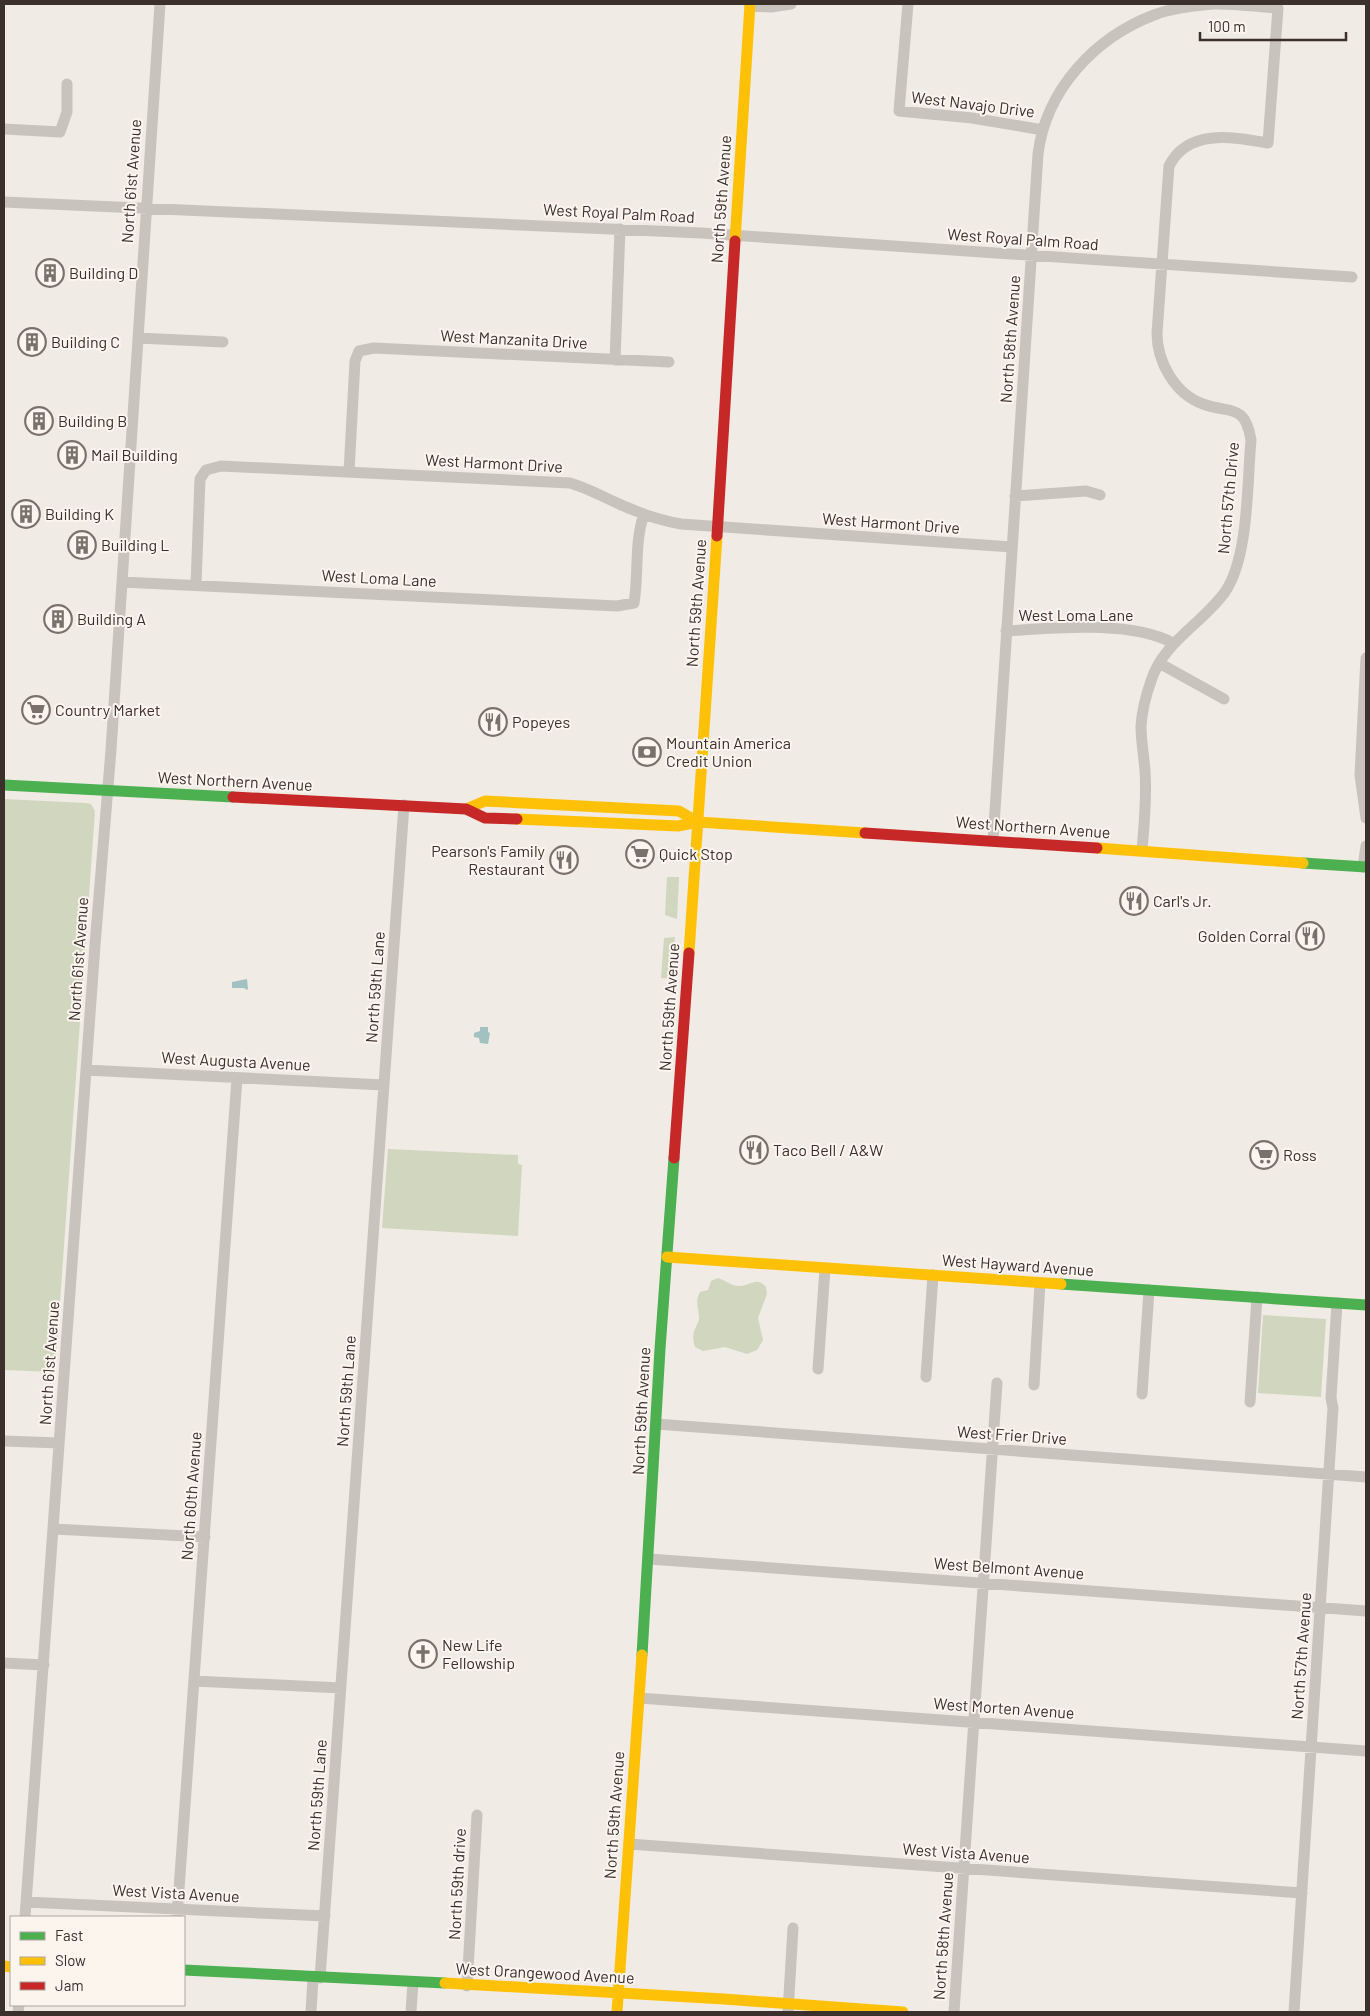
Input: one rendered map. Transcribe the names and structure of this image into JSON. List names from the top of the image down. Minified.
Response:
{"streets":{"main road":["North 59th Avenue","West Northern Avenue","West Hayward Avenue","West Orangewood Avenue"],"street":["West Navajo Drive","North 61st Avenue","West Royal Palm Road","West Manzanita Drive","North 58th Avenue","West Harmont Drive","North 57th Drive","West Loma Lane","North 59th Lane","West Augusta Avenue","West Frier Drive","North 60th Avenue","West Belmont Avenue","North 57th Avenue","West Morten Avenue","West Vista Avenue","North 59th drive"]},"crossings":[["West Navajo Drive","North 58th Avenue"],["North 61st Avenue","West Royal Palm Road"],["North 61st Avenue","West Loma Lane"],["North 61st Avenue","West Northern Avenue"],["North 61st Avenue","West Augusta Avenue"],["North 61st Avenue","West Vista Avenue"],["North 59th Avenue","West Royal Palm Road"],["North 59th Avenue","West Harmont Drive"],["North 59th Avenue","West Northern Avenue"],["North 59th Avenue","West Hayward Avenue"],["North 59th Avenue","West Frier Drive"],["North 59th Avenue","West Belmont Avenue"],["North 59th Avenue","West Morten Avenue"],["North 59th Avenue","West Vista Avenue"],["North 59th Avenue","West Orangewood Avenue"],["West Royal Palm Road","North 58th Avenue"],["West Royal Palm Road","North 57th Drive"],["West Manzanita Drive","West Harmont Drive"],["North 58th Avenue","West Harmont Drive"],["North 58th Avenue","North 57th Drive"],["North 58th Avenue","West Loma Lane"],["North 58th Avenue","West Northern Avenue"],["North 58th Avenue","West Frier Drive"],["North 58th Avenue","West Belmont Avenue"],["North 58th Avenue","West Morten Avenue"],["North 58th Avenue","West Vista Avenue"],["West Harmont Drive","West Loma Lane"],["North 57th Drive","West Loma Lane"],["North 57th Drive","West Northern Avenue"],["West Northern Avenue","North 59th Lane"],["North 59th Lane","West Augusta Avenue"],["North 59th Lane","West Vista Avenue"],["North 59th Lane","West Orangewood Avenue"],["West Augusta Avenue","North 60th Avenue"],["West Hayward Avenue","North 57th Avenue"],["West Frier Drive","North 57th Avenue"],["North 60th Avenue","West Vista Avenue"],["West Belmont Avenue","North 57th Avenue"],["North 57th Avenue","West Morten Avenue"],["North 57th Avenue","West Vista Avenue"],["North 59th drive","West Orangewood Avenue"]],"places":{"building":["Building D","Building C","Building B","Mail Building","Building K","Building L","Building A"],"supermarket":["Country Market","Quick Stop","Ross"],"restaurant":["Popeyes","Pearson's Family Restaurant","Carl's Jr.","Golden Corral","Taco Bell / A&W"],"bank":["Mountain America Credit Union"],"church":["New Life Fellowship"]},"legend":["Fast","Slow","Jam"],"scale_bar":"100 m"}
